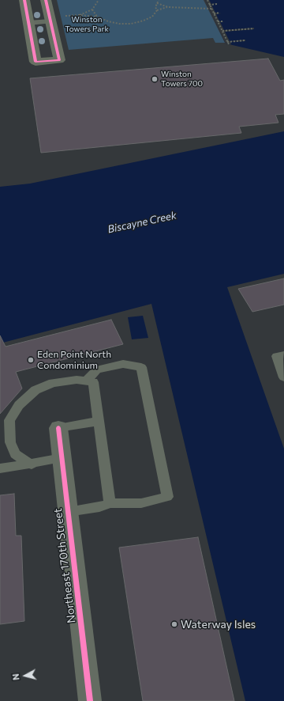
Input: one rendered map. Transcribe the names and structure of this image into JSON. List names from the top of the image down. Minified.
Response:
{"streets":{"street":["Northeast 170th Street"]},"water":["Biscayne Creek"],"parks":["Winston Towers Park"],"places":["Winston Towers 700","Eden Point North Condominium","Waterway Isles"],"north":"left"}
